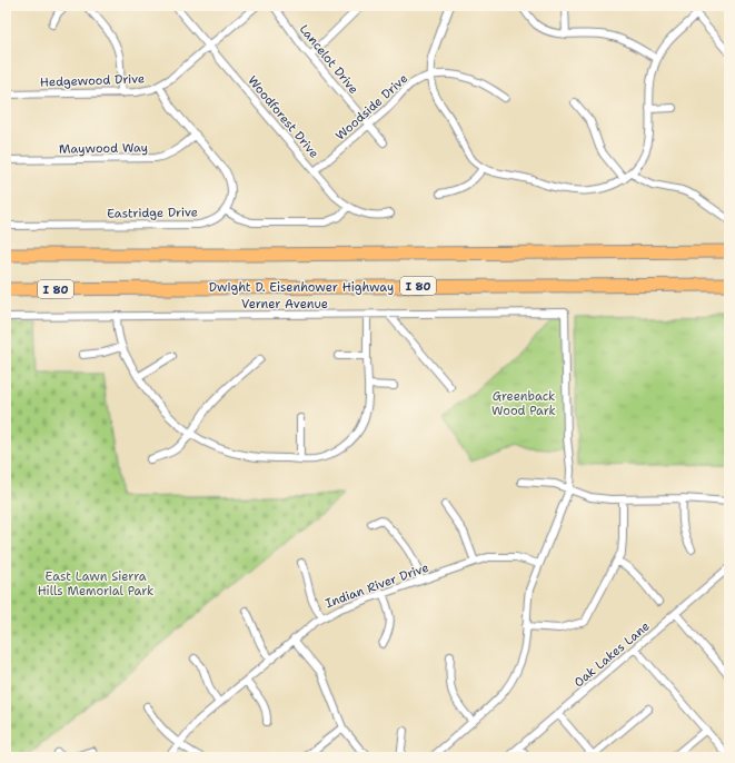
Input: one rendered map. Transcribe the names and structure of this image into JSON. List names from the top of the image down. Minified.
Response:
{"streets":{"highway":["I 80","Dwight D. Eisenhower Highway"],"street":["Lancelot Drive","Hedgewood Drive","Woodside Drive","Woodforest Drive","Maywood Way","Eastridge Drive","Verner Avenue","Indian River Drive","Oak Lakes Lane"]},"crossings":[["Lancelot Drive","Woodside Drive"],["Hedgewood Drive","Woodforest Drive"],["Woodside Drive","Woodforest Drive"]],"parks":["Greenback Wood Park","East Lawn Sierra Hills Memorial Park"]}
